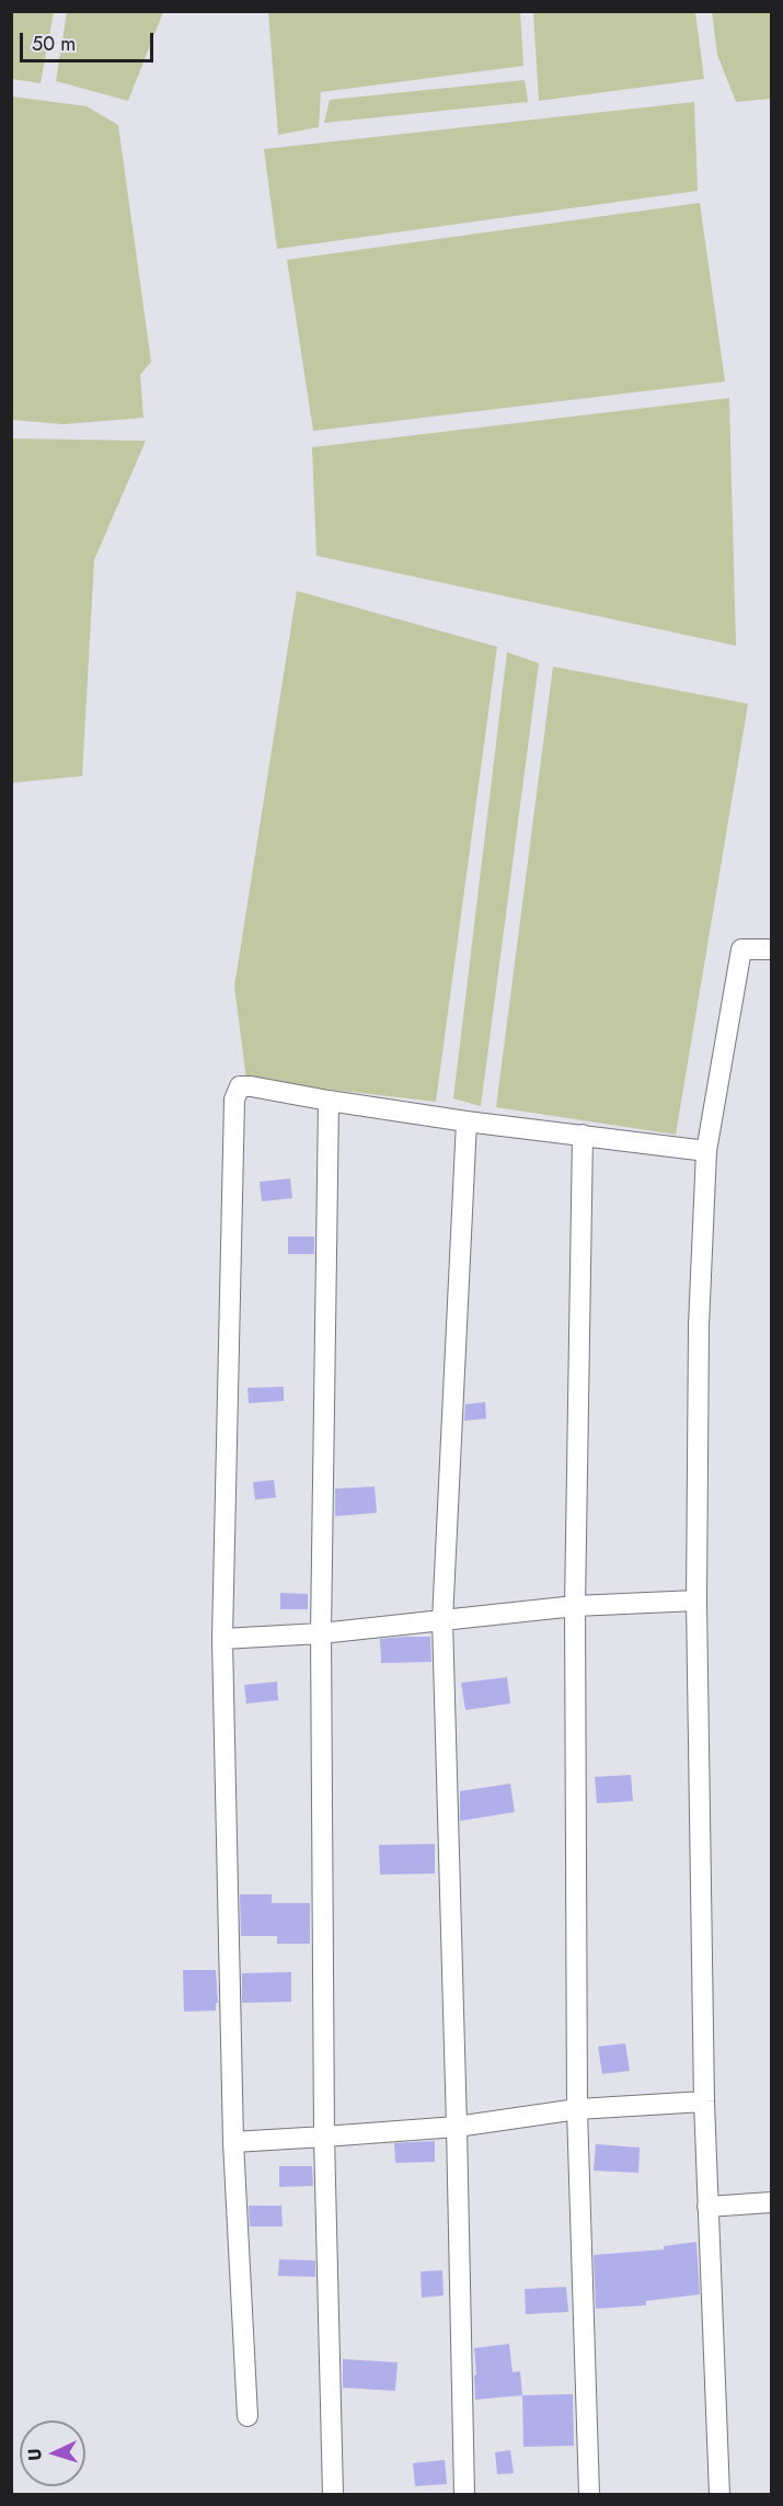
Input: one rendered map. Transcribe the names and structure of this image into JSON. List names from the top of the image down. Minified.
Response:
{"scale_bar":"50 m","north":"left"}
